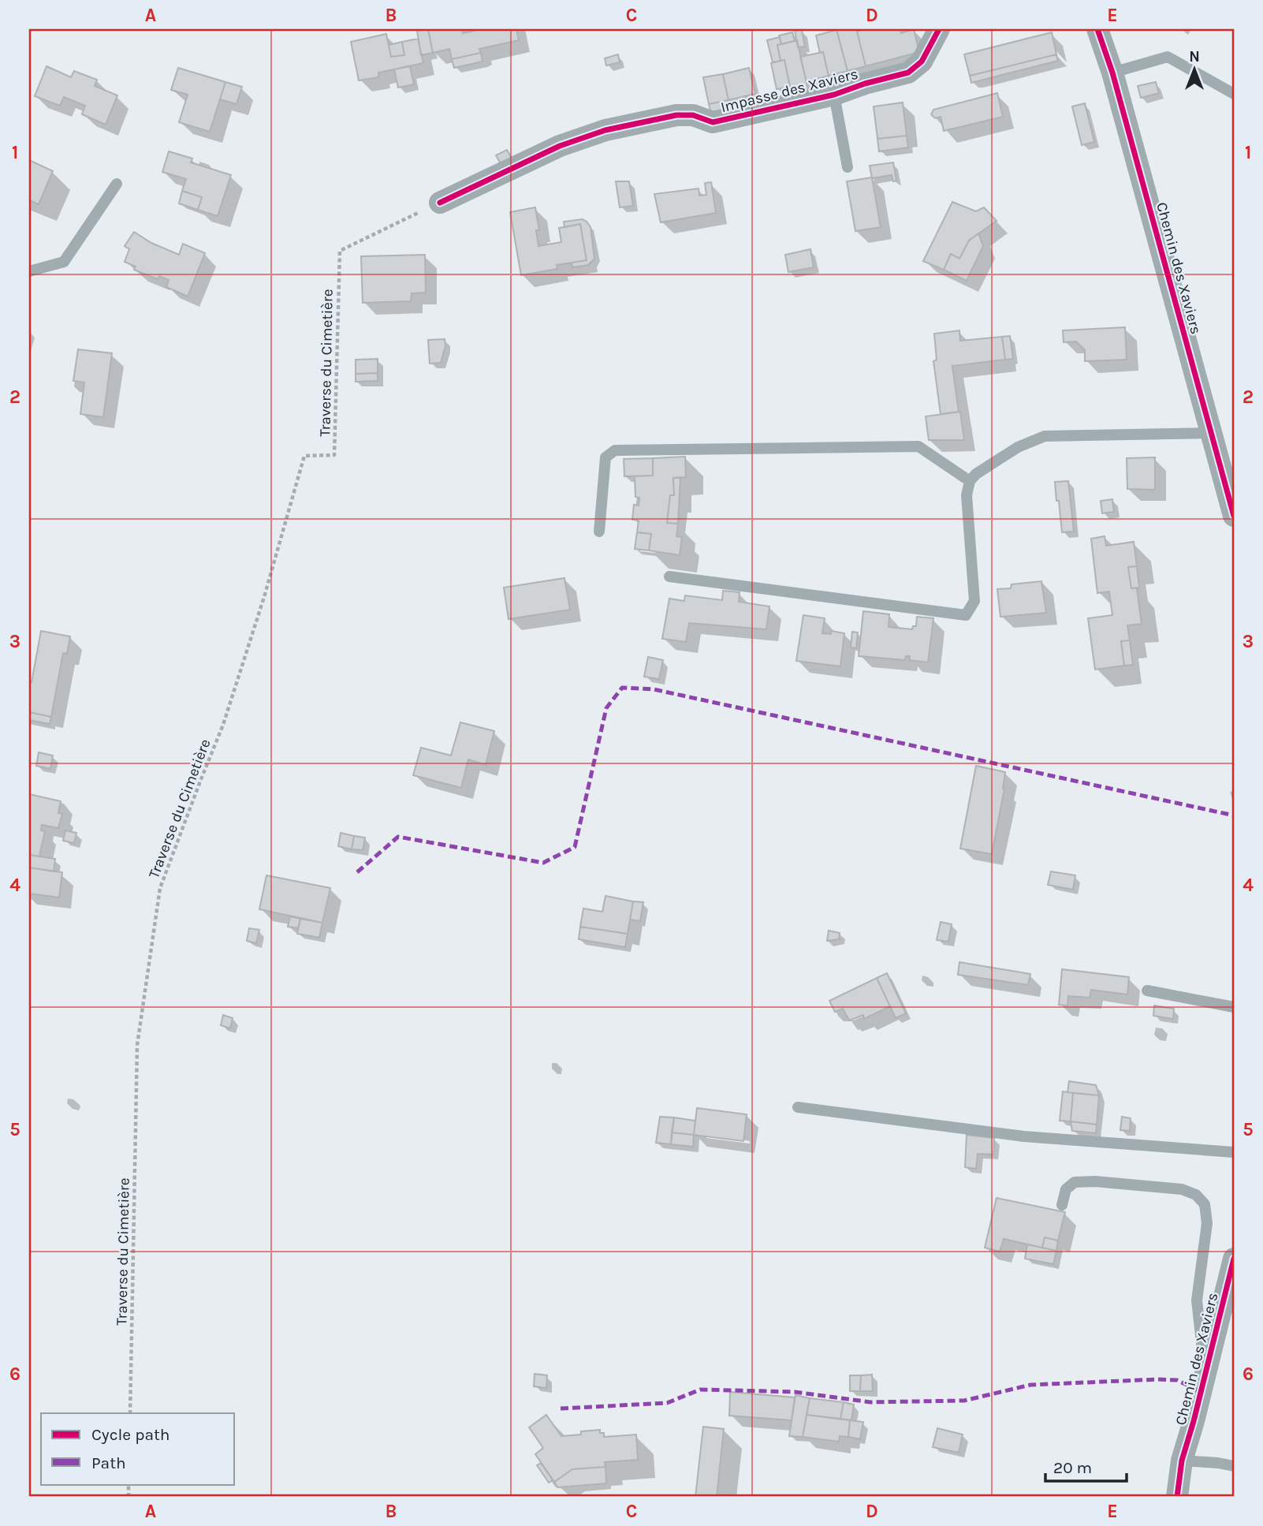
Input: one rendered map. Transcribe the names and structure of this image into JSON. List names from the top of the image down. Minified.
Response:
{"streets":{"street":["Impasse des Xaviers","Chemin des Xaviers"],"path":["Traverse du Cimetière"]},"crossings":[["Impasse des Xaviers","Traverse du Cimetière"]],"legend":["Cycle path","Path"],"scale_bar":"20 m","north":"top","grid":{"columns":["A","B","C","D","E"],"rows":["1","2","3","4","5","6"]}}
